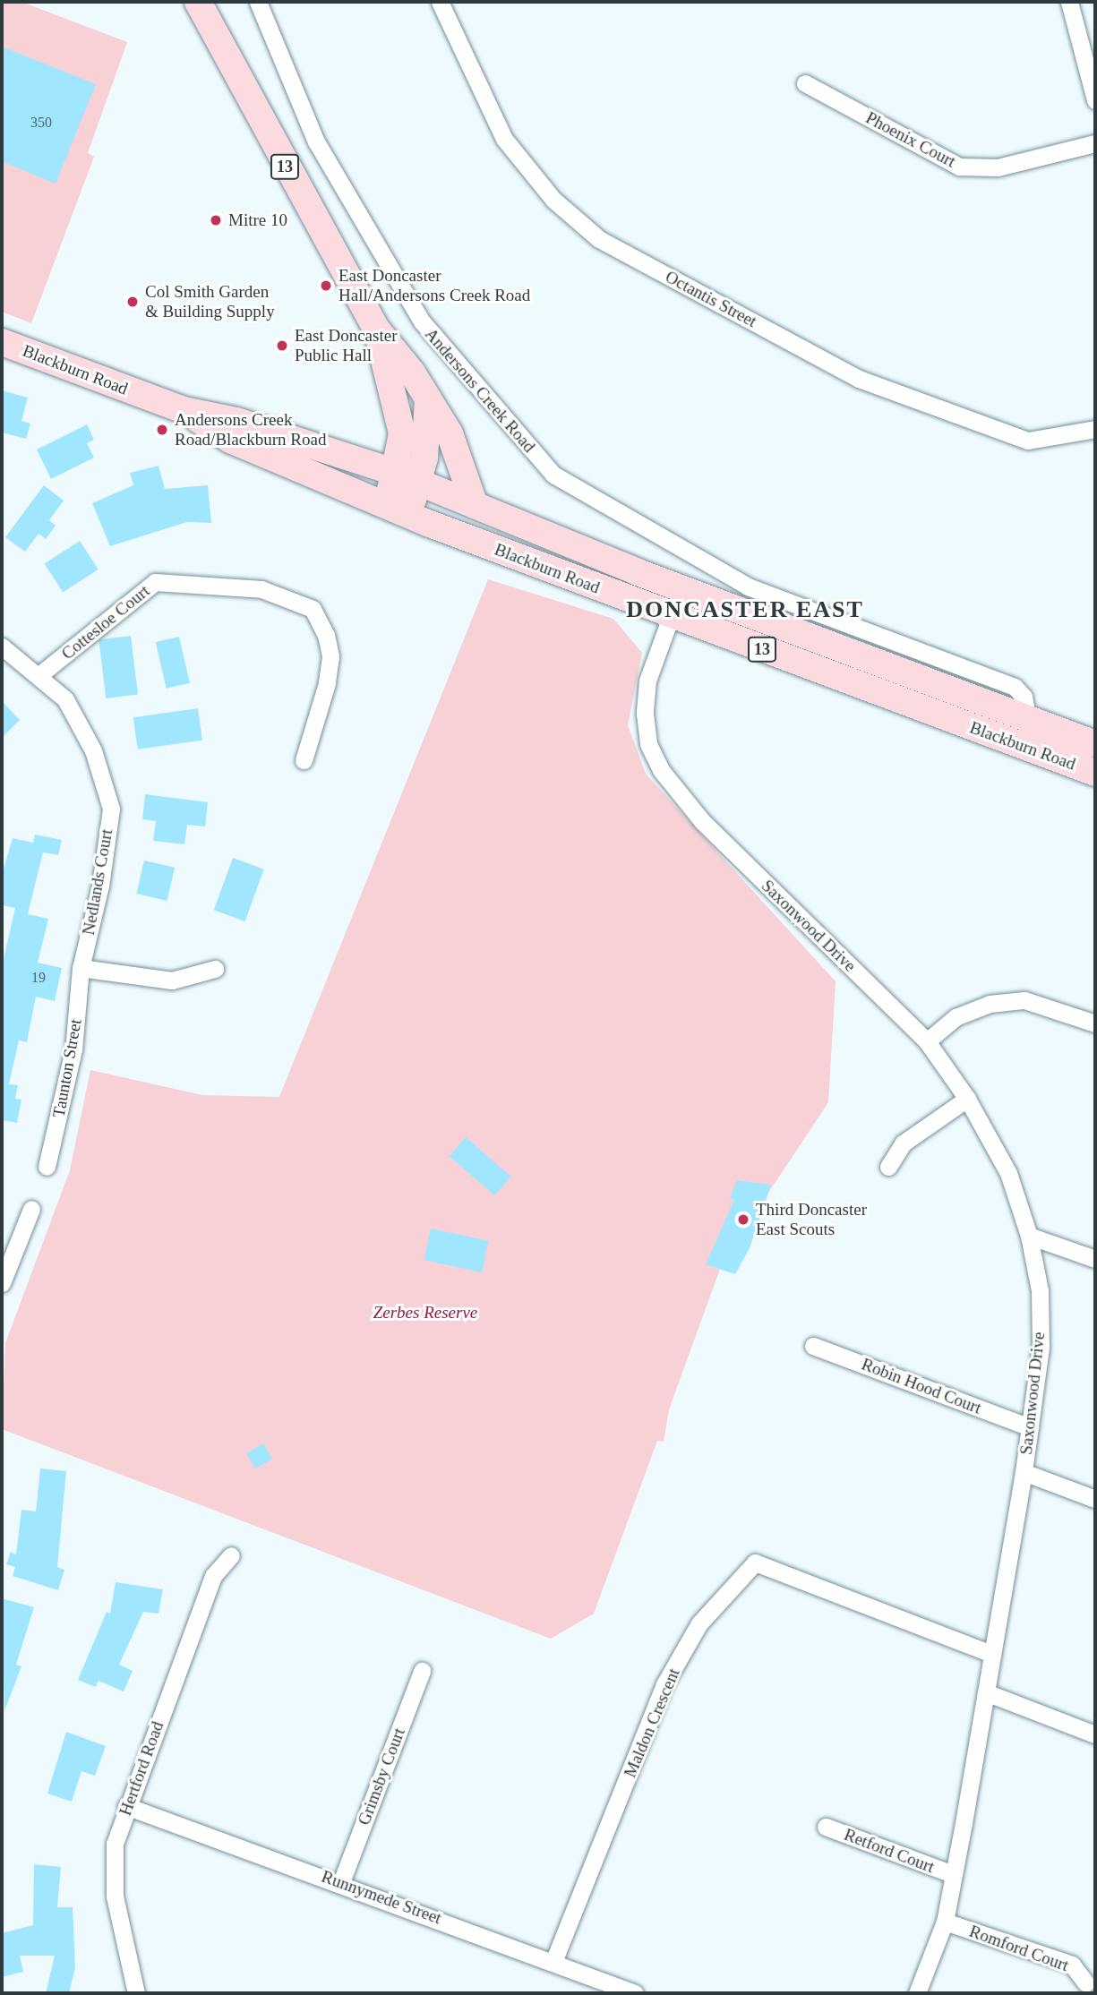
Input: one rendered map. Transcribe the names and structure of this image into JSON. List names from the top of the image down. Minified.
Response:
{"streets":{"main road":["13","Blackburn Road"],"street":["Phoenix Court","Octantis Street","Andersons Creek Road","Cottesloe Court","Nedlands Court","Saxonwood Drive","Taunton Street","Robin Hood Court","Maldon Crescent","Hertford Road","Grimsby Court","Retford Court","Runnymede Street","Romford Court"]},"crossings":[["13","Blackburn Road"],["Blackburn Road","Andersons Creek Road"],["Blackburn Road","Saxonwood Drive"],["Cottesloe Court","Nedlands Court"],["Nedlands Court","Taunton Street"],["Saxonwood Drive","Robin Hood Court"],["Saxonwood Drive","Maldon Crescent"],["Saxonwood Drive","Retford Court"],["Saxonwood Drive","Romford Court"],["Maldon Crescent","Runnymede Street"],["Hertford Road","Runnymede Street"],["Grimsby Court","Runnymede Street"]],"districts":["DONCASTER EAST"],"parks":["Zerbes Reserve"],"places":["Mitre 10","East Doncaster Hall/Andersons Creek Road","Col Smith Garden & Building Supply","East Doncaster Public Hall","Andersons Creek Road/Blackburn Road","Third Doncaster East Scouts"],"house_numbers":["350","19"]}
